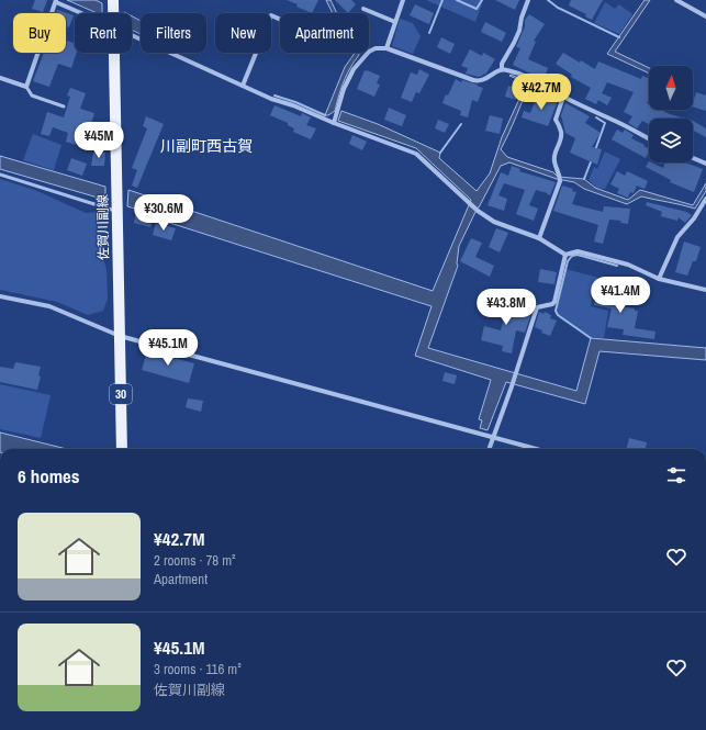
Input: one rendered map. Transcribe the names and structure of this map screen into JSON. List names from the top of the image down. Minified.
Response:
{"streets":{"main road":["佐賀川副線","30"]},"districts":["川副町西古賀"],"north":"top","page":{"chip":["Buy","Rent","Filters","New","Apartment"],"price":["¥42.7M","¥45M","¥30.6M","¥41.4M","¥43.8M","¥45.1M"],"heading":"6 homes","list":[{"name":"¥42.7M","note":"2 rooms · 78 m² · Apartment"},{"name":"¥45.1M","note":"3 rooms · 116 m² · 佐賀川副線"}]}}
